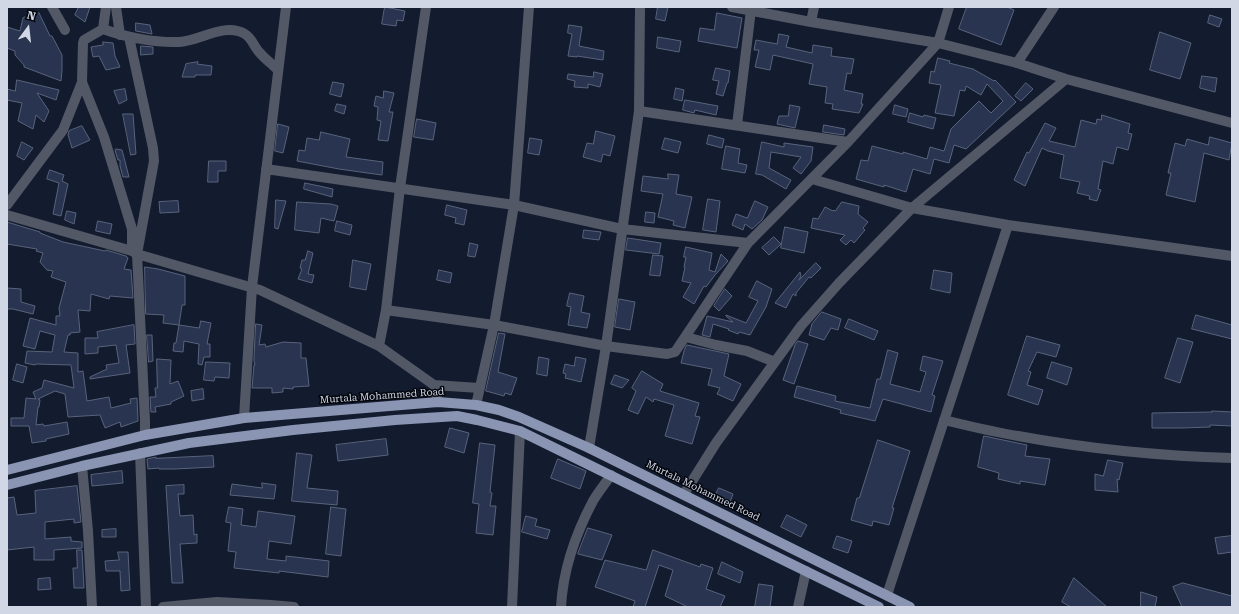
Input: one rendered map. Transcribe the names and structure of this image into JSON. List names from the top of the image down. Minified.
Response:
{"streets":{"main road":["Murtala Mohammed Road"]},"north":"top"}
